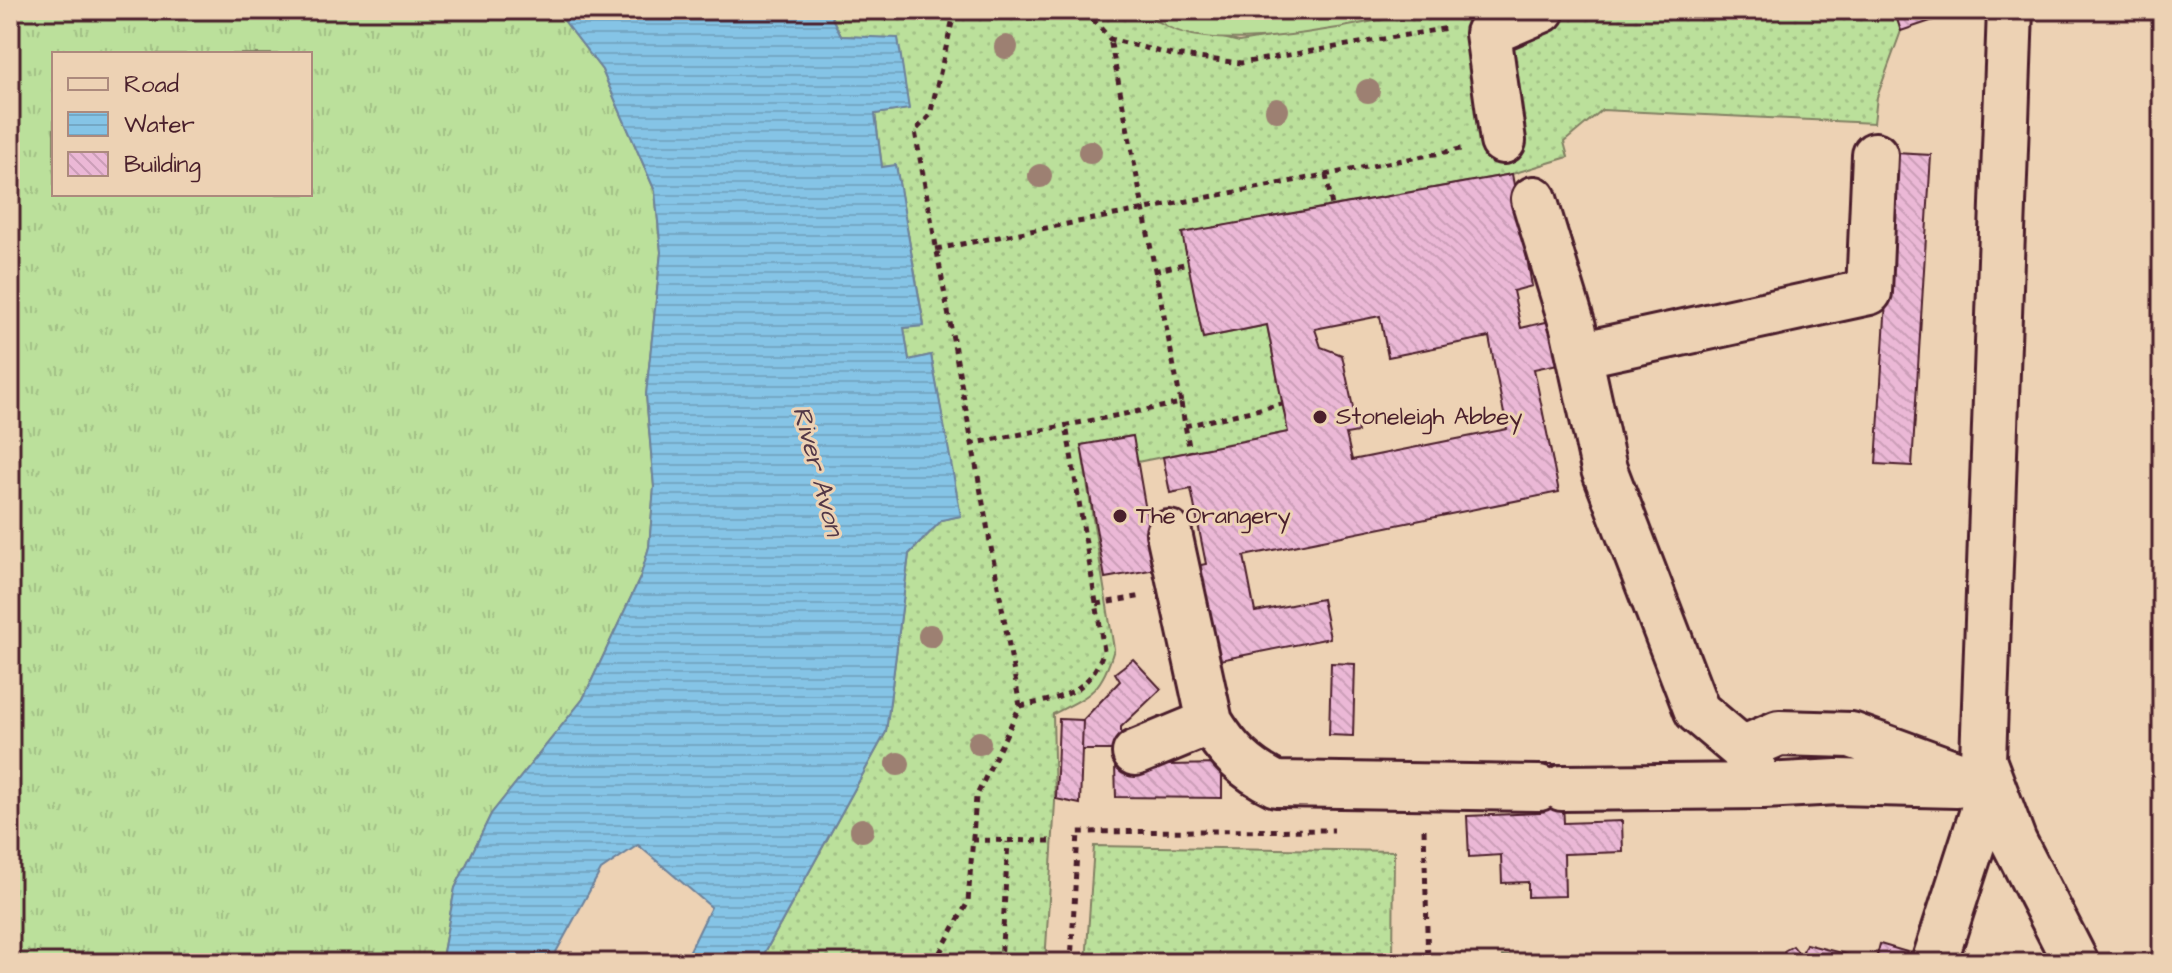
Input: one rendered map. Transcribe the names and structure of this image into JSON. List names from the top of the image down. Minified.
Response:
{"water":["River Avon"],"places":["Stoneleigh Abbey","The Orangery"],"legend":["Road","Water","Building"]}
